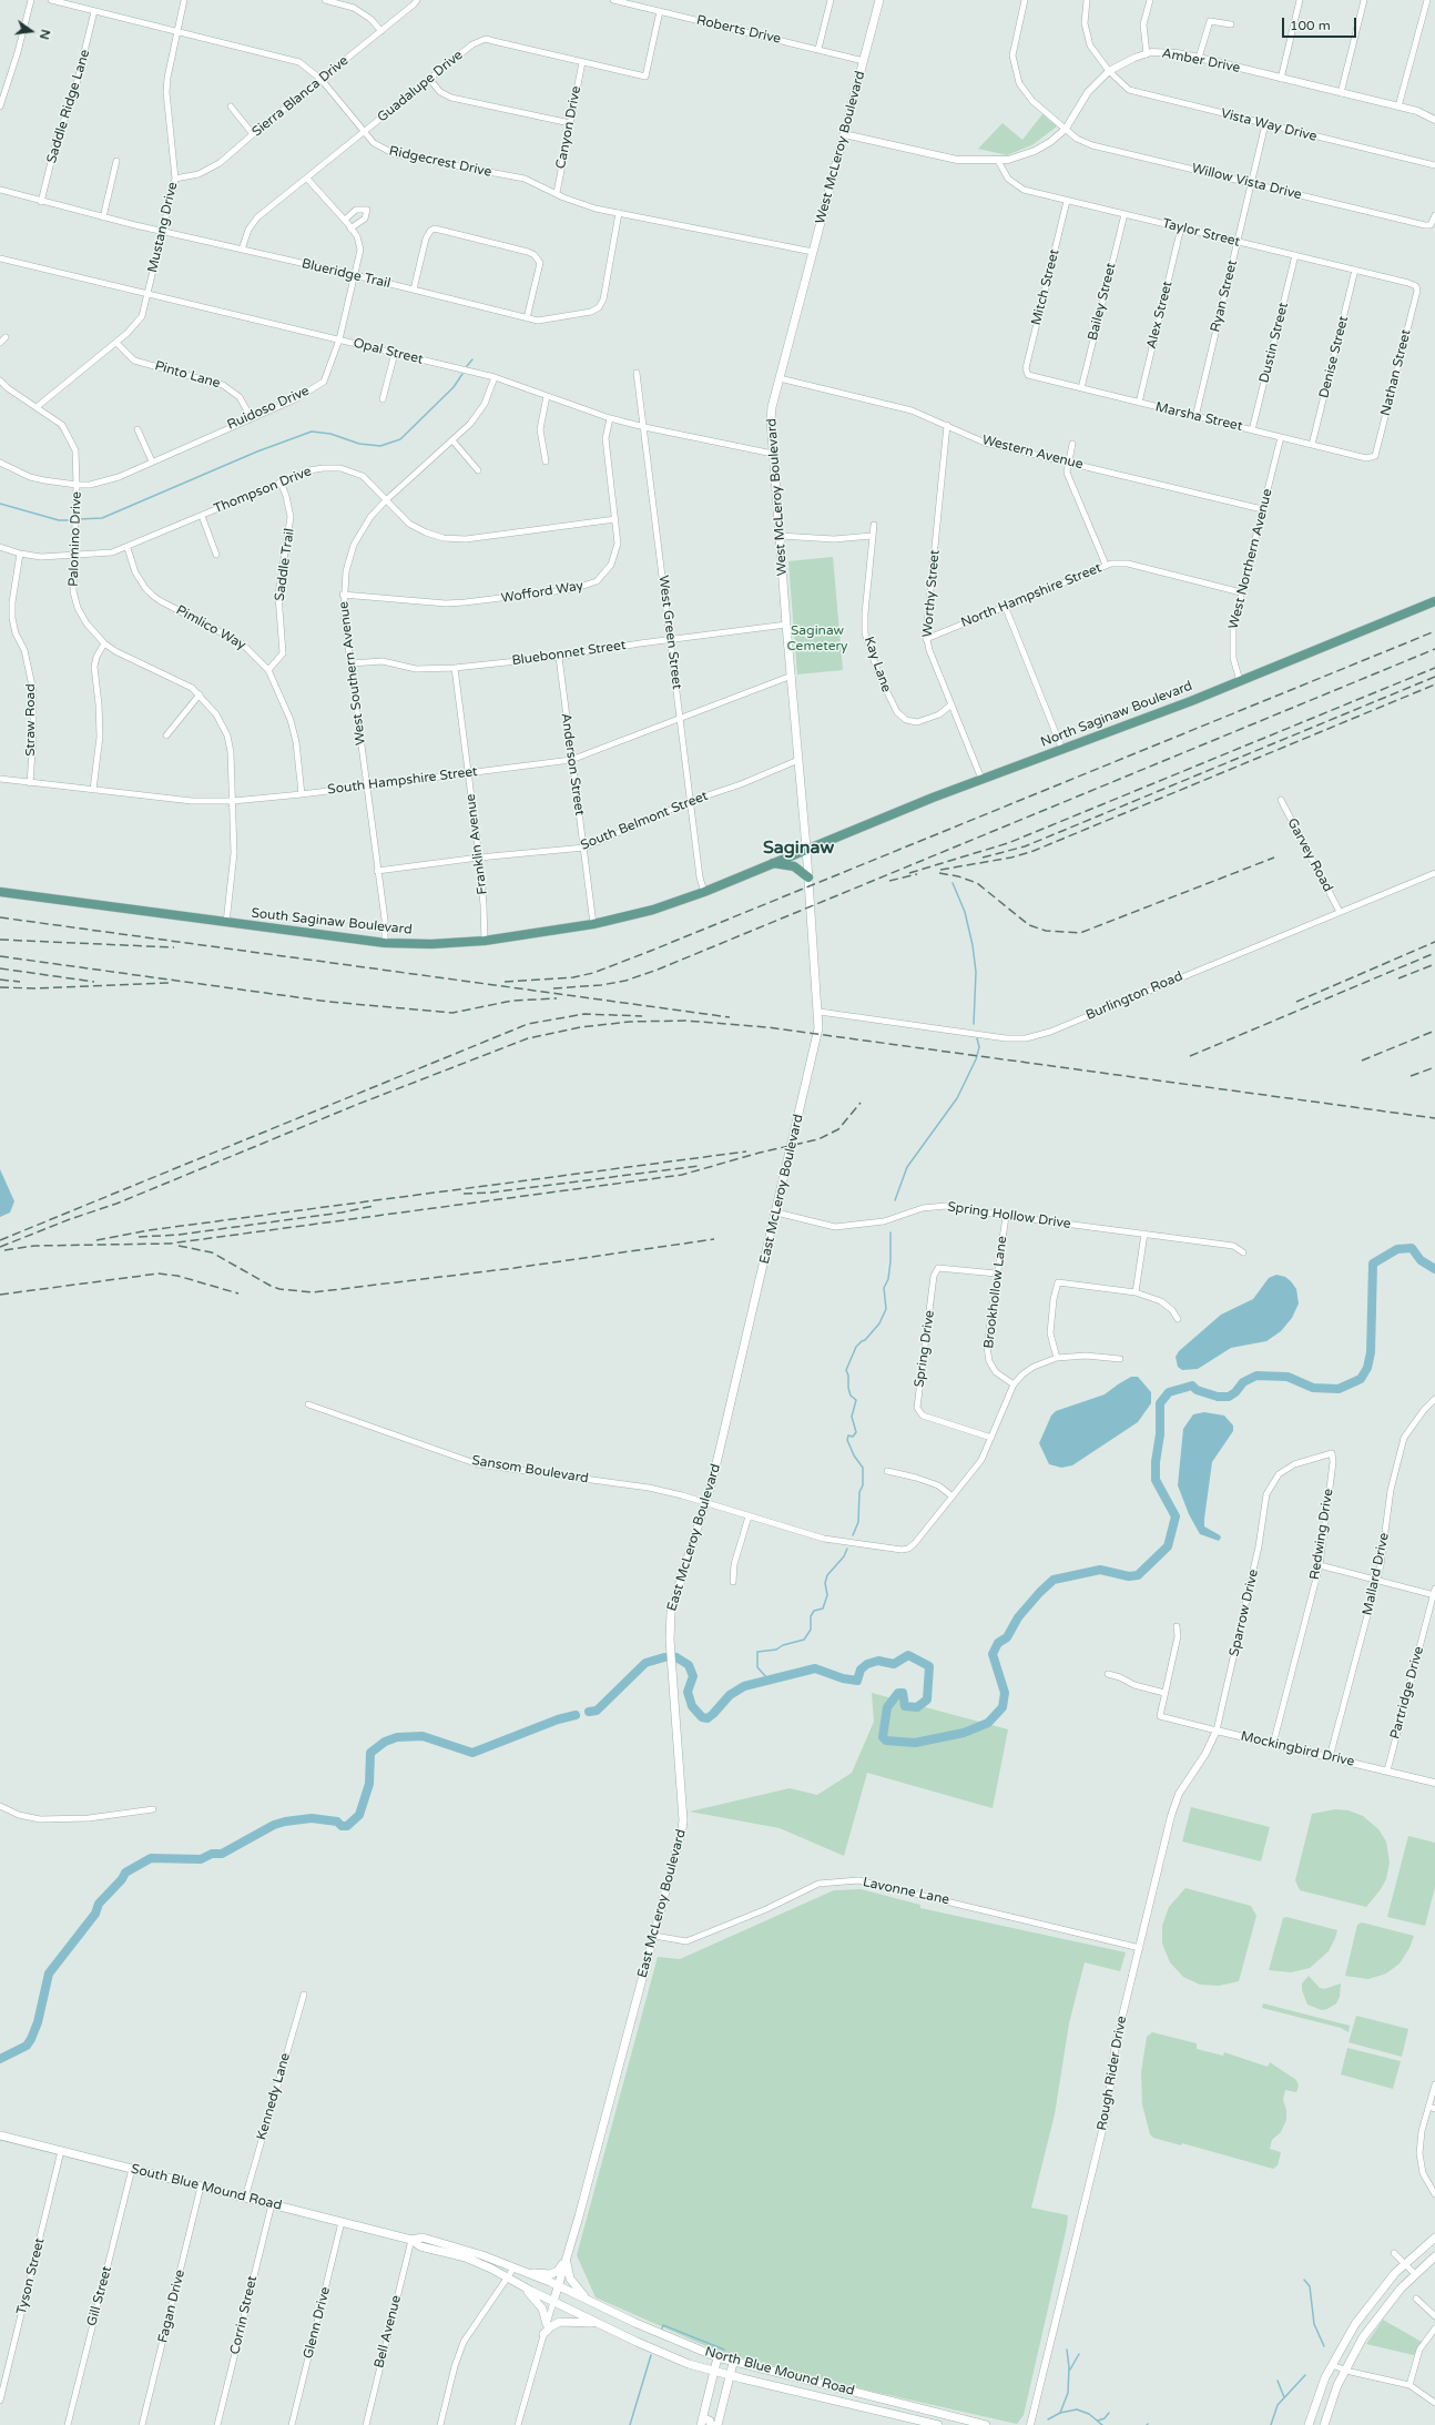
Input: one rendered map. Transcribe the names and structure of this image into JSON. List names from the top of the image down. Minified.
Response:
{"streets":{"main road":["West McLeroy Boulevard","North Saginaw Boulevard","South Saginaw Boulevard","East McLeroy Boulevard","South Blue Mound Road","North Blue Mound Road"],"street":["Roberts Drive","Amber Drive","Guadalupe Drive","Sierra Blanca Drive","Saddle Ridge Lane","Vista Way Drive","Canyon Drive","Ridgecrest Drive","Willow Vista Drive","Mustang Drive","Taylor Street","Blueridge Trail","Mitch Street","Ryan Street","Bailey Street","Alex Street","Dustin Street","Opal Street","Denise Street","Nathan Street","Pinto Lane","Ruidoso Drive","Marsha Street","Western Avenue","Thompson Drive","Palomino Drive","West Northern Avenue","Saddle Trail","Wofford Way","Worthy Street","North Hampshire Street","Pimlico Way","West Green Street","Bluebonnet Street","Kay Lane","West Southern Avenue","Straw Road","Anderson Street","South Hampshire Street","South Belmont Street","Franklin Avenue","Garvey Road","Burlington Road","Spring Hollow Drive","Brookhollow Lane","Spring Drive","Sansom Boulevard","Redwing Drive","Mallard Drive","Sparrow Drive","Partridge Drive","Mockingbird Drive","Lavonne Lane","Rough Rider Drive","Kennedy Lane","Tyson Street","Gill Street","Fagan Drive","Corrin Street","Glenn Drive","Bell Avenue"]},"crossings":[["Roberts Drive","Guadalupe Drive"],["Roberts Drive","West McLeroy Boulevard"],["Amber Drive","Vista Way Drive"],["Amber Drive","West McLeroy Boulevard"],["Amber Drive","Willow Vista Drive"],["Amber Drive","Taylor Street"],["Guadalupe Drive","Canyon Drive"],["Guadalupe Drive","Ridgecrest Drive"],["Guadalupe Drive","Blueridge Trail"],["Guadalupe Drive","Ruidoso Drive"],["Sierra Blanca Drive","Ridgecrest Drive"],["Sierra Blanca Drive","Mustang Drive"],["Saddle Ridge Lane","Ridgecrest Drive"],["Saddle Ridge Lane","Blueridge Trail"],["Vista Way Drive","Ryan Street"],["Canyon Drive","Ridgecrest Drive"],["West McLeroy Boulevard","Ridgecrest Drive"],["West McLeroy Boulevard","Opal Street"],["West McLeroy Boulevard","Western Avenue"],["West McLeroy Boulevard","Bluebonnet Street"],["West McLeroy Boulevard","North Saginaw Boulevard"],["West McLeroy Boulevard","South Hampshire Street"],["West McLeroy Boulevard","South Belmont Street"],["West McLeroy Boulevard","South Saginaw Boulevard"],["West McLeroy Boulevard","East McLeroy Boulevard"],["Ridgecrest Drive","Mustang Drive"],["Ridgecrest Drive","Blueridge Trail"],["Willow Vista Drive","Ryan Street"],["Mustang Drive","Blueridge Trail"],["Mustang Drive","Opal Street"],["Mustang Drive","Pinto Lane"],["Mustang Drive","Palomino Drive"],["Taylor Street","Mitch Street"],["Taylor Street","Ryan Street"],["Taylor Street","Bailey Street"],["Taylor Street","Alex Street"],["Taylor Street","Dustin Street"],["Taylor Street","Denise Street"],["Taylor Street","Nathan Street"],["Blueridge Trail","Ruidoso Drive"],["Mitch Street","Marsha Street"],["Ryan Street","Marsha Street"],["Bailey Street","Marsha Street"],["Alex Street","Marsha Street"],["Dustin Street","Marsha Street"],["Opal Street","Ruidoso Drive"],["Opal Street","Wofford Way"],["Opal Street","West Green Street"],["Opal Street","West Southern Avenue"],["Denise Street","Marsha Street"],["Nathan Street","Marsha Street"],["Pinto Lane","Ruidoso Drive"],["Ruidoso Drive","Palomino Drive"],["Marsha Street","West Northern Avenue"],["Western Avenue","West Northern Avenue"],["Western Avenue","Worthy Street"],["Thompson Drive","Palomino Drive"],["Thompson Drive","Saddle Trail"],["Thompson Drive","Wofford Way"],["Thompson Drive","Pimlico Way"],["Thompson Drive","West Southern Avenue"],["Thompson Drive","Straw Road"],["Palomino Drive","South Hampshire Street"],["Palomino Drive","South Saginaw Boulevard"],["West Northern Avenue","North Hampshire Street"],["West Northern Avenue","North Saginaw Boulevard"],["Saddle Trail","Pimlico Way"],["Wofford Way","West Southern Avenue"],["Worthy Street","North Hampshire Street"],["Worthy Street","Kay Lane"],["Worthy Street","North Saginaw Boulevard"],["Pimlico Way","South Hampshire Street"],["West Green Street","Bluebonnet Street"],["West Green Street","South Hampshire Street"],["West Green Street","South Belmont Street"],["West Green Street","South Saginaw Boulevard"],["Bluebonnet Street","West Southern Avenue"],["Bluebonnet Street","Anderson Street"],["Bluebonnet Street","Franklin Avenue"],["West Southern Avenue","South Hampshire Street"],["West Southern Avenue","South Belmont Street"],["West Southern Avenue","South Saginaw Boulevard"],["North Saginaw Boulevard","South Saginaw Boulevard"],["North Saginaw Boulevard","East McLeroy Boulevard"],["Straw Road","South Hampshire Street"],["Anderson Street","South Hampshire Street"],["Anderson Street","South Belmont Street"],["Anderson Street","South Saginaw Boulevard"],["South Hampshire Street","Franklin Avenue"],["South Belmont Street","Franklin Avenue"],["Franklin Avenue","South Saginaw Boulevard"],["Garvey Road","Burlington Road"],["South Saginaw Boulevard","East McLeroy Boulevard"],["Burlington Road","East McLeroy Boulevard"],["East McLeroy Boulevard","Spring Hollow Drive"],["East McLeroy Boulevard","Sansom Boulevard"],["East McLeroy Boulevard","Lavonne Lane"],["East McLeroy Boulevard","South Blue Mound Road"],["East McLeroy Boulevard","North Blue Mound Road"],["Spring Hollow Drive","Brookhollow Lane"],["Brookhollow Lane","Spring Drive"],["Brookhollow Lane","Sansom Boulevard"],["Spring Drive","Sansom Boulevard"],["Redwing Drive","Sparrow Drive"],["Redwing Drive","Mockingbird Drive"],["Mallard Drive","Mockingbird Drive"],["Sparrow Drive","Mockingbird Drive"],["Sparrow Drive","Rough Rider Drive"],["Partridge Drive","Mockingbird Drive"],["Mockingbird Drive","Rough Rider Drive"],["Lavonne Lane","Rough Rider Drive"],["Kennedy Lane","South Blue Mound Road"],["South Blue Mound Road","Tyson Street"],["South Blue Mound Road","Gill Street"],["South Blue Mound Road","Fagan Drive"],["South Blue Mound Road","Corrin Street"],["South Blue Mound Road","Glenn Drive"],["South Blue Mound Road","Bell Avenue"],["South Blue Mound Road","North Blue Mound Road"]],"districts":["Saginaw"],"parks":["Saginaw Cemetery"],"scale_bar":"100 m","north":"right"}
